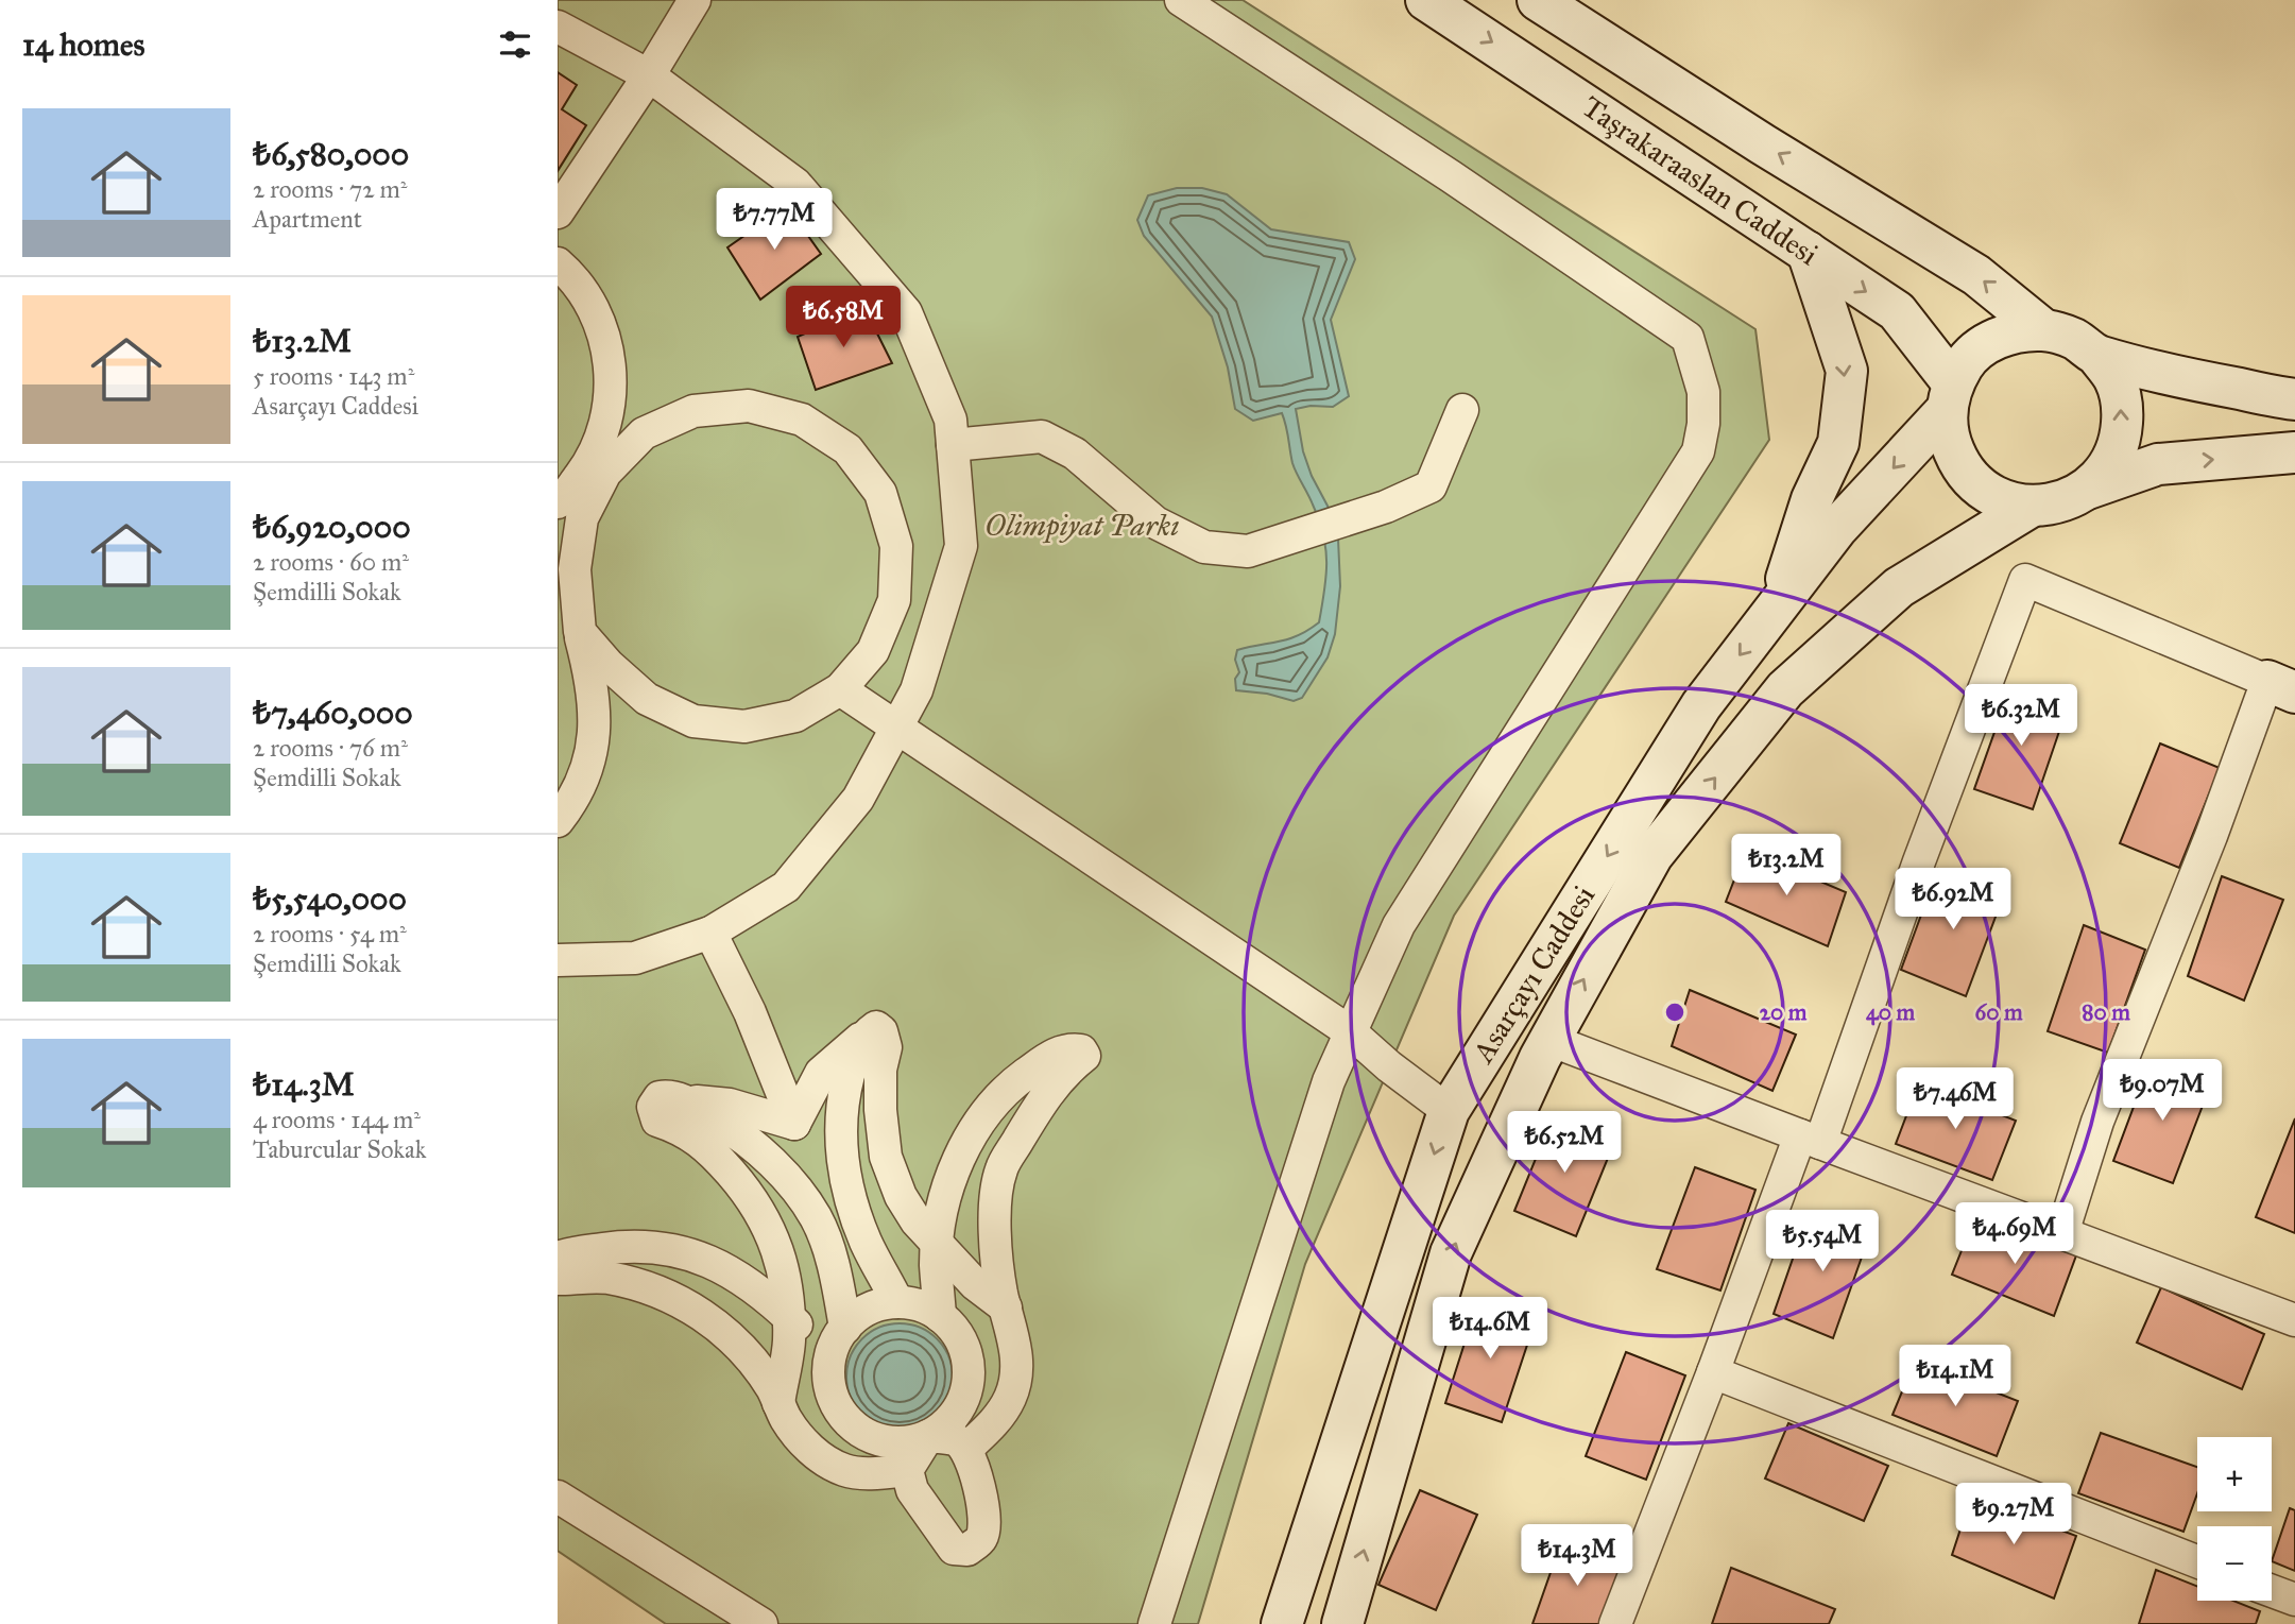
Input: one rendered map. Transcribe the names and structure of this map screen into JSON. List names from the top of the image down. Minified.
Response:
{"streets":{"street":["Taşrakaraaslan Caddesi","Asarçayı Caddesi"]},"crossings":[["Taşrakaraaslan Caddesi","Asarçayı Caddesi"]],"parks":["Olimpiyat Parkı"],"page":{"heading":"14 homes","list":[{"name":"₺6,580,000","note":"2 rooms · 72 m² · Apartment"},{"name":"₺13.2M","note":"5 rooms · 143 m² · Asarçayı Caddesi"},{"name":"₺6,920,000","note":"2 rooms · 60 m² · Şemdilli Sokak"},{"name":"₺7,460,000","note":"2 rooms · 76 m² · Şemdilli Sokak"},{"name":"₺5,540,000","note":"2 rooms · 54 m² · Şemdilli Sokak"},{"name":"₺14.3M","note":"4 rooms · 144 m² · Taburcular Sokak"}],"price":["₺7.77M","₺6.58M","₺6.32M","₺13.2M","₺6.92M","₺9.07M","₺7.46M","₺6.52M","₺4.69M","₺5.54M","₺14.6M","₺14.1M","₺9.27M","₺14.3M"],"map_buttons":["+","−"]},"rings":["20 m","40 m","60 m","80 m"]}
